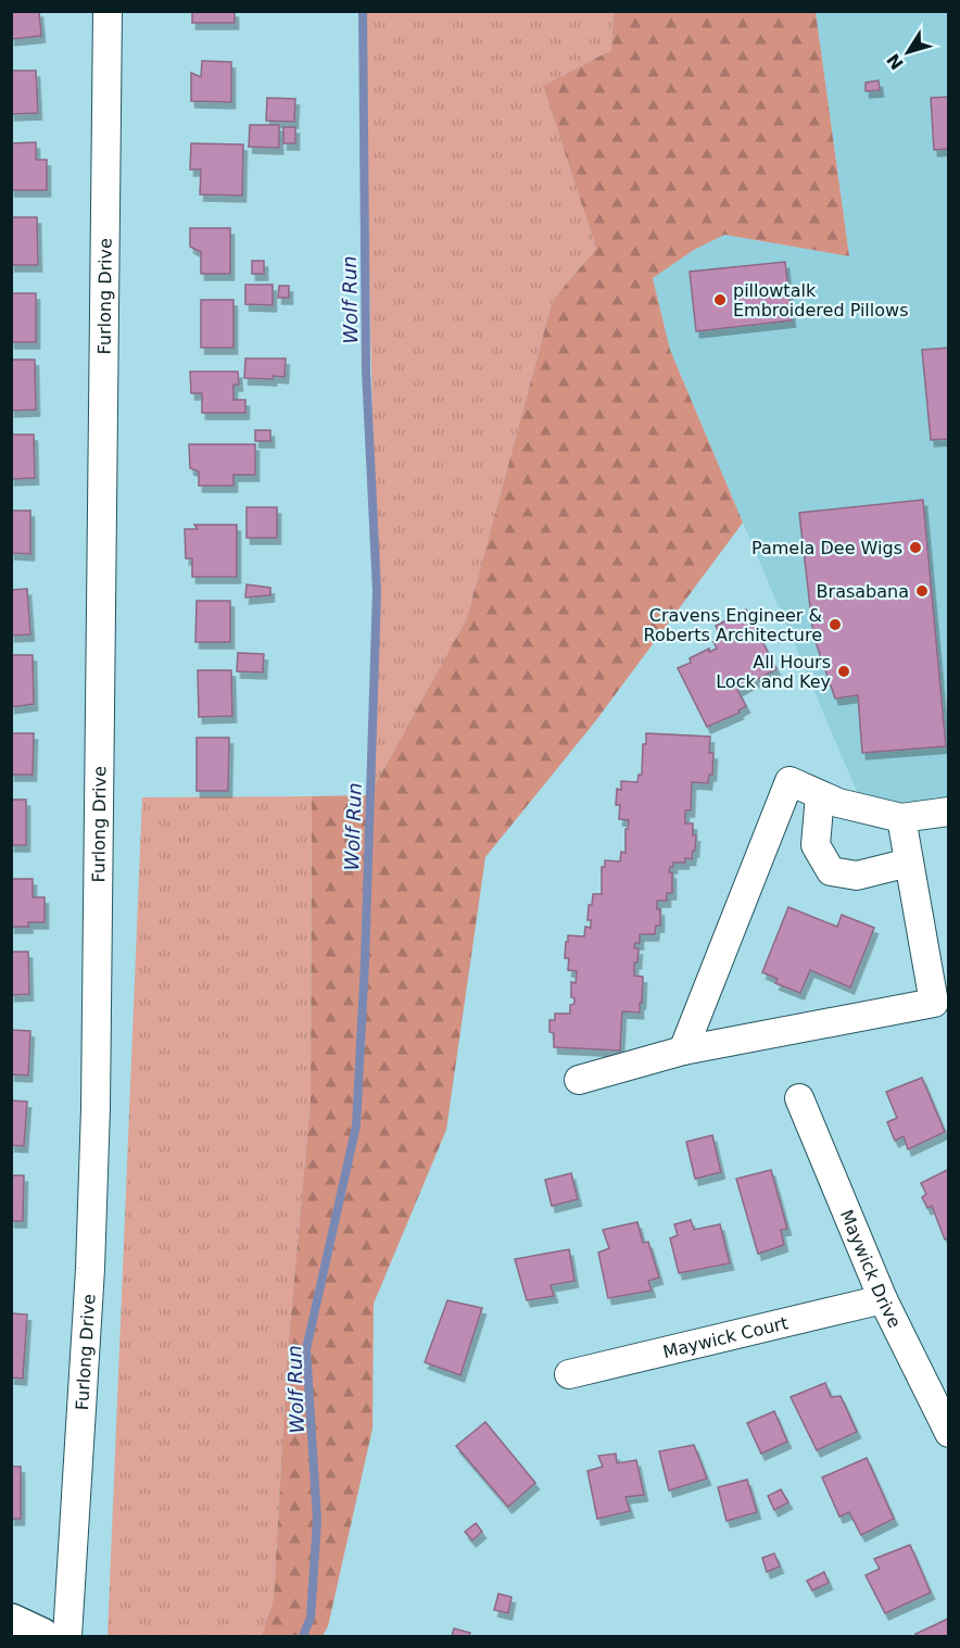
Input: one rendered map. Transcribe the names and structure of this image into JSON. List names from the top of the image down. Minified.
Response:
{"streets":{"street":["Furlong Drive","Maywick Drive","Maywick Court"]},"crossings":[["Maywick Drive","Maywick Court"]],"water":["Wolf Run"],"places":["pillowtalk Embroidered Pillows","Pamela Dee Wigs","Brasabana","Cravens Engineer & Roberts Architecture","All Hours Lock and Key"],"north":"bottom left"}
